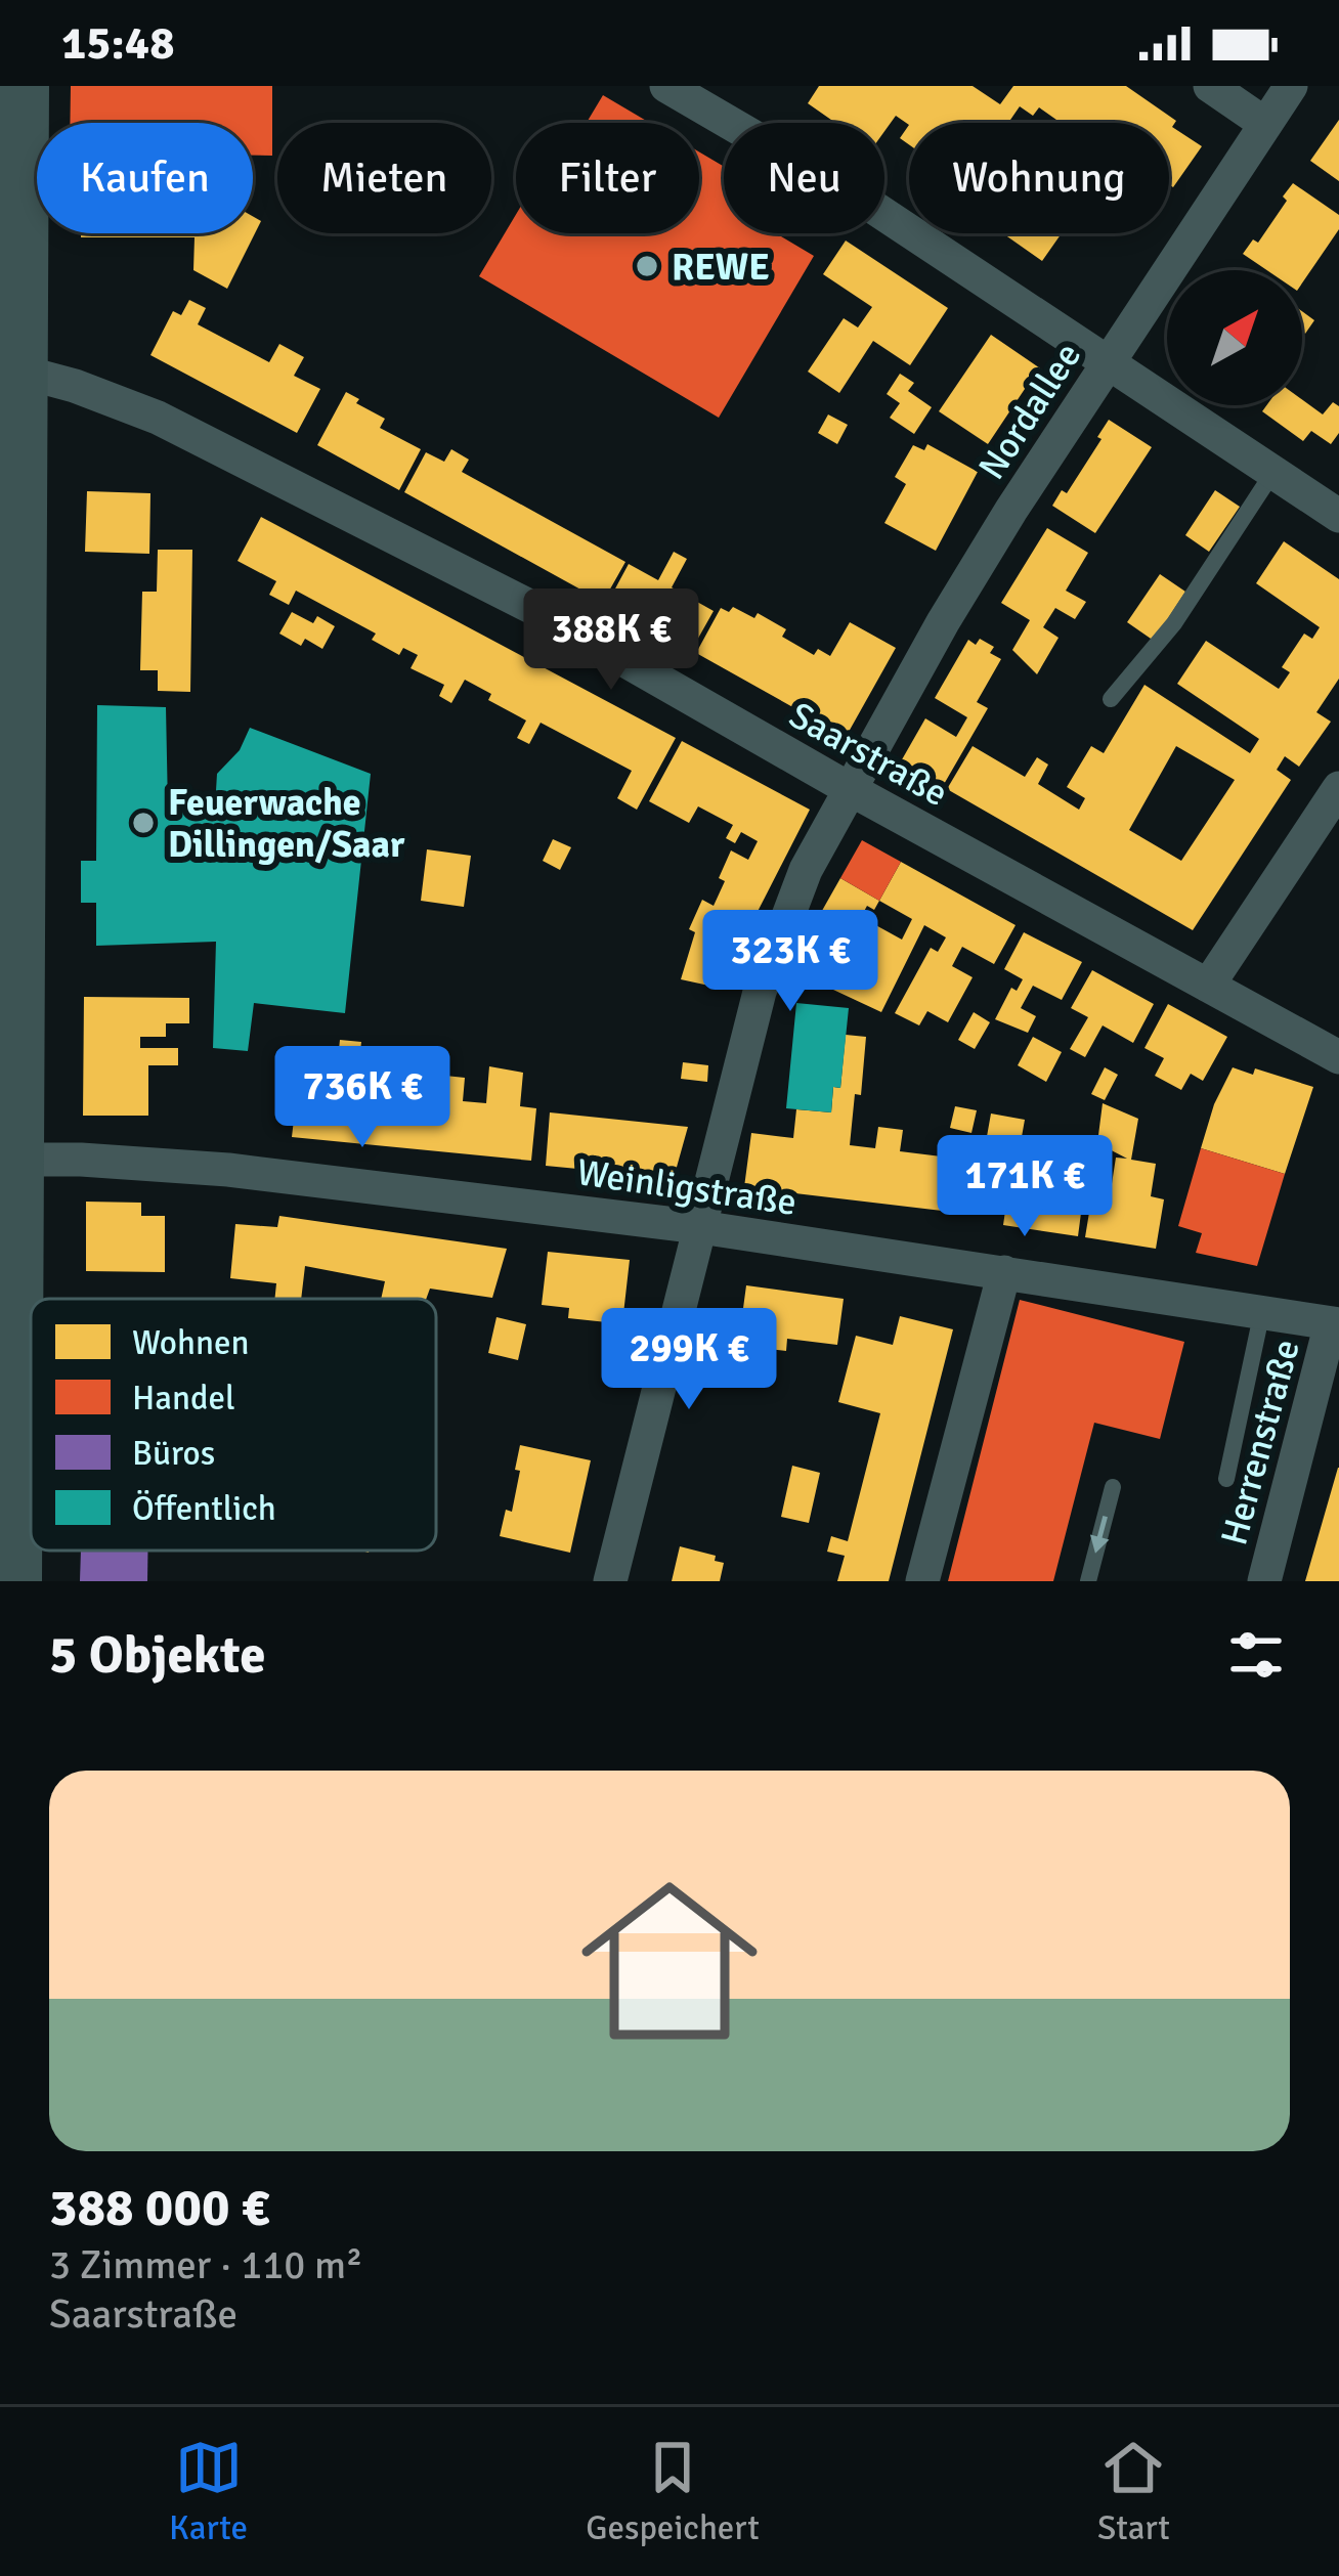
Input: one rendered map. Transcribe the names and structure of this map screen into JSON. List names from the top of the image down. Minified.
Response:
{"streets":{"street":["Nordallee","Saarstraße","Weinligstraße","Herrenstraße"]},"crossings":[["Nordallee","Saarstraße"],["Nordallee","Weinligstraße"],["Weinligstraße","Herrenstraße"]],"places":["REWE","Feuerwache Dillingen/Saar"],"legend":["Wohnen","Handel","Büros","Öffentlich"],"north":"top right","page":{"status":"15:48","chip":["Kaufen","Mieten","Filter","Neu","Wohnung"],"price":["388K €","323K €","736K €","171K €","299K €"],"heading":"5 Objekte","list":[{"name":"388 000 €","note":"3 Zimmer · 110 m² · Saarstraße"}],"tabs":["Karte","Gespeichert","Start"]}}
